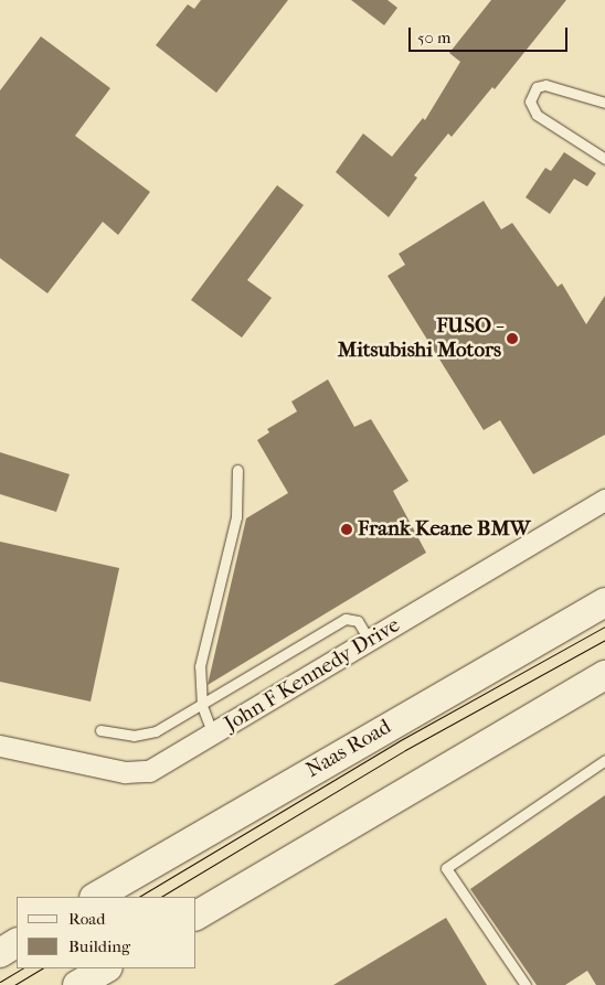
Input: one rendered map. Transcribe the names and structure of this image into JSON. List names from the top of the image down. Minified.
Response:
{"streets":{"main road":["Naas Road"],"street":["John F Kennedy Drive"]},"places":["FUSO - Mitsubishi Motors","Frank Keane BMW"],"legend":["Road","Building"],"scale_bar":"50 m"}
